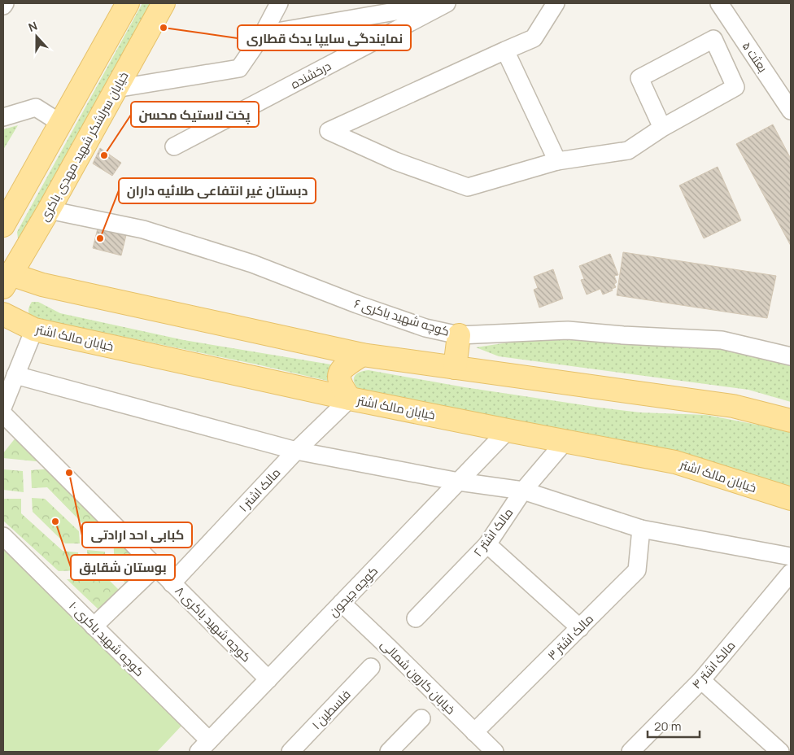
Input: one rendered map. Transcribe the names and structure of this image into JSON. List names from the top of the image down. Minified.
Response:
{"streets":{"main road":["خیابان سرلشکر شهید مهدی باکری","خیابان مالک اشتر"],"street":["بعثت ۵","درخشنده","کوچه شهید باکری ۶","مالک اشتر ۱","مالک اشتر ۲","کوچه جیحون","کوچه شهید باکری ۸","مالک اشتر ۳","کوچه شهید باکری ۱۰","مالک اشتر ۴","خیابان کارون شمالی","فلسطین ۱"]},"crossings":[["خیابان سرلشکر شهید مهدی باکری","کوچه شهید باکری ۶"],["خیابان مالک اشتر","مالک اشتر ۱"],["خیابان مالک اشتر","مالک اشتر ۲"],["خیابان مالک اشتر","کوچه جیحون"],["مالک اشتر ۱","کوچه شهید باکری ۸"],["کوچه جیحون","کوچه شهید باکری ۸"],["کوچه جیحون","کوچه شهید باکری ۱۰"],["کوچه جیحون","خیابان کارون شمالی"],["مالک اشتر ۳","خیابان کارون شمالی"]],"places":["نمایندگی سایپا یدک قطاری","پخت لاستیک محسن","دبستان غیر انتفاعی طلائیه داران","کبابی احد ارادتی","بوستان شقایق"],"scale_bar":"20 m","north":"top"}
